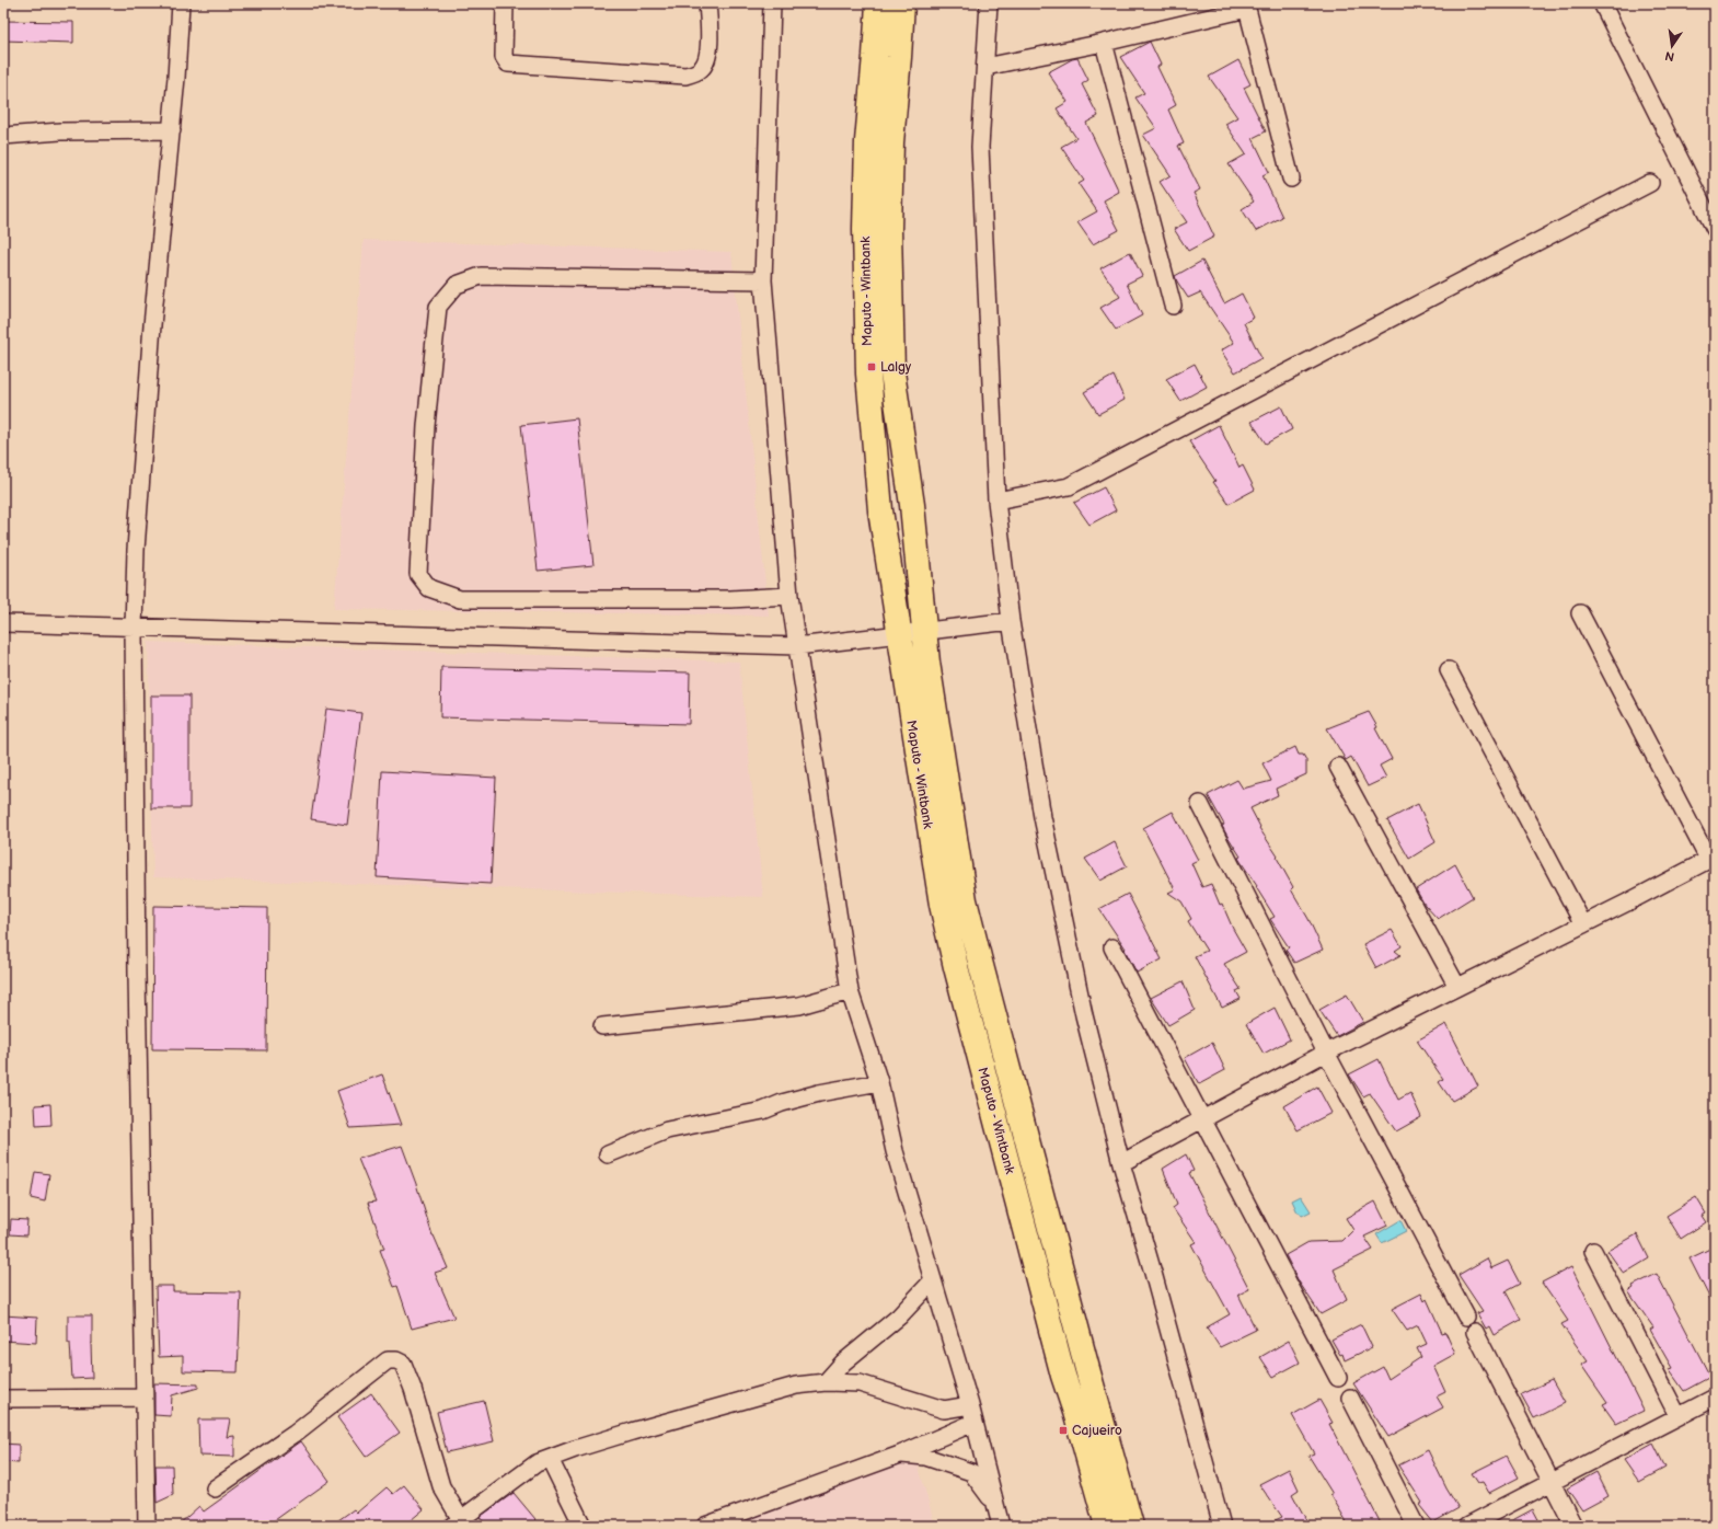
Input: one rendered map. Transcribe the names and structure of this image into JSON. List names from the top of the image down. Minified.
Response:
{"streets":{"highway":["Maputo - Wintbank"]},"places":{"transit":["Lalgy","Cajueiro"]},"north":"bottom"}
